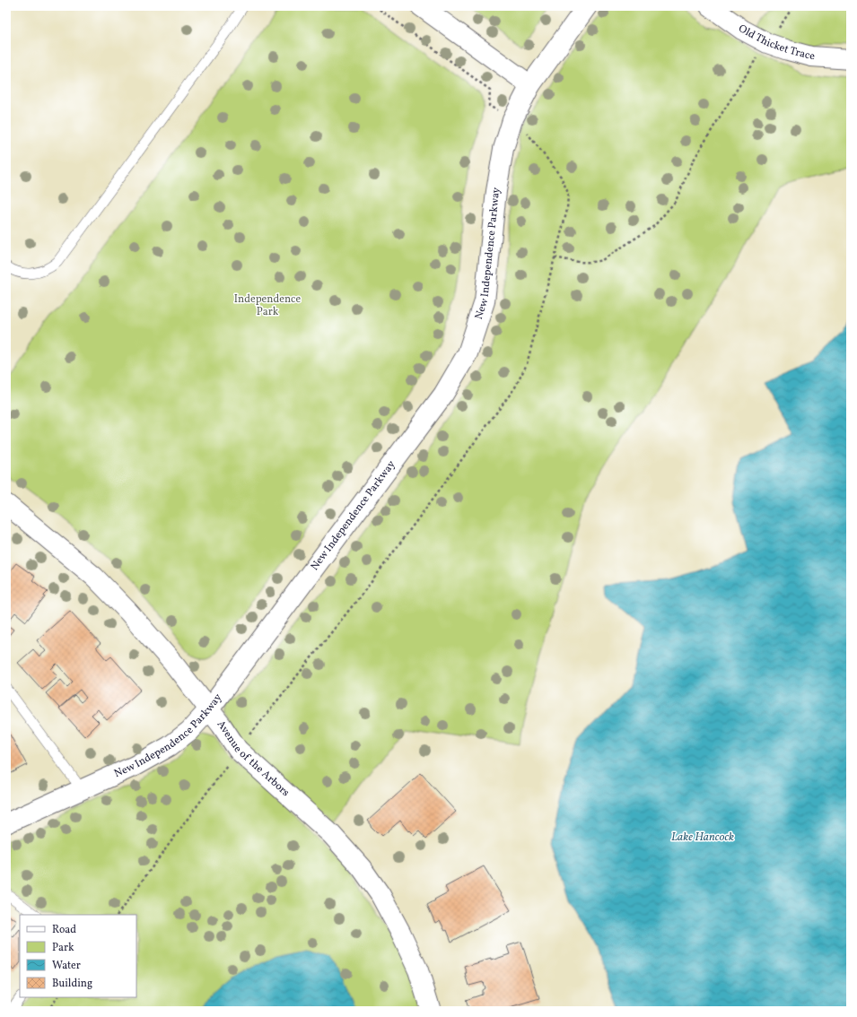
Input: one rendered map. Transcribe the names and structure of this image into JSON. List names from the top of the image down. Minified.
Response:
{"streets":{"street":["Old Thicket Trace","New Independence Parkway","Avenue of the Arbors"]},"crossings":[["New Independence Parkway","Avenue of the Arbors"]],"water":["Lake Hancock"],"parks":["Independence Park"],"legend":["Road","Park","Water","Building"]}
